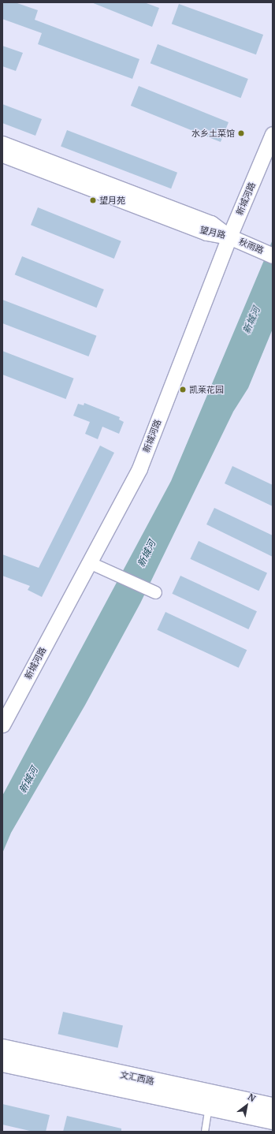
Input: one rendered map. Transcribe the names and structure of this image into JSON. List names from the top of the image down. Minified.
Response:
{"streets":{"main road":["文汇西路"],"street":["新城河路","望月路","秋雨路"]},"crossings":[["新城河路","望月路"],["新城河路","秋雨路"],["望月路","秋雨路"]],"water":["新城河"],"places":["水乡土菜馆","望月苑","凯莱花园"],"north":"top right"}
